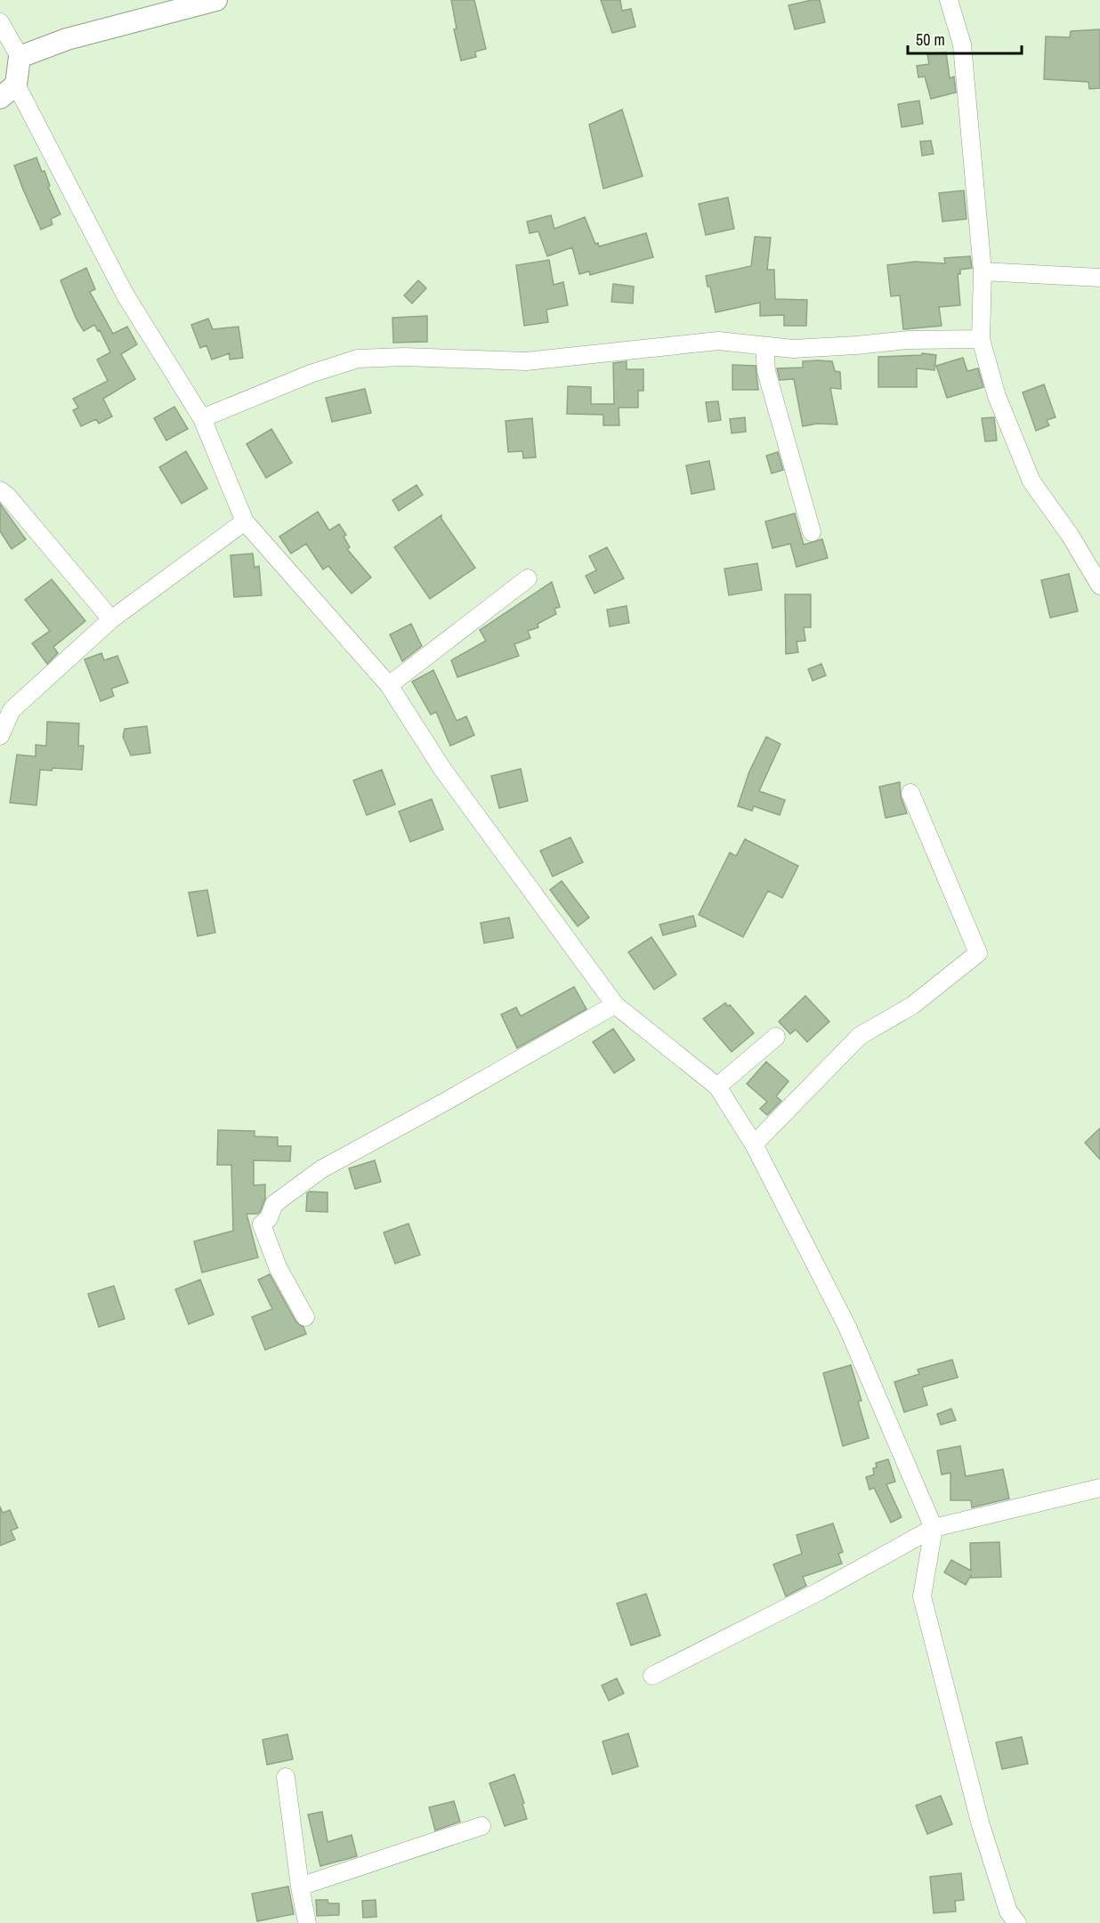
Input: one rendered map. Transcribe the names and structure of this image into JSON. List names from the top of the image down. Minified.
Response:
{"scale_bar":"50 m"}
